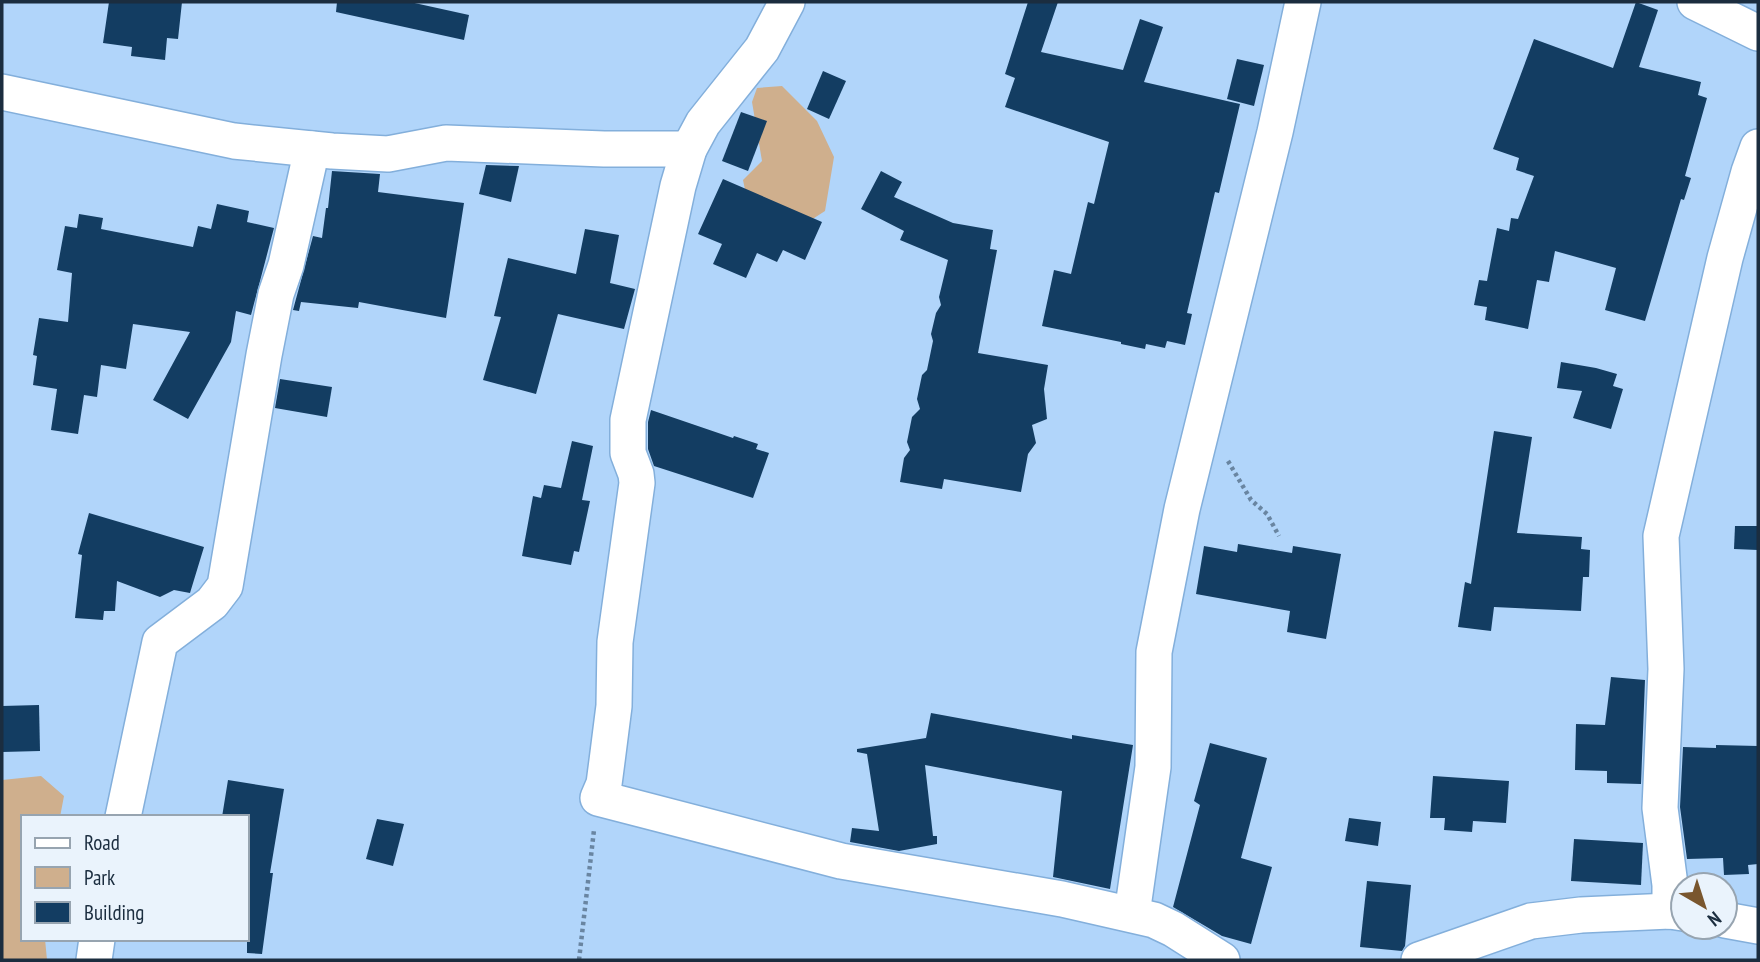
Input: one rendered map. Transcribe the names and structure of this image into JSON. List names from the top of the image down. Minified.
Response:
{"legend":["Road","Park","Building"],"north":"bottom right"}
